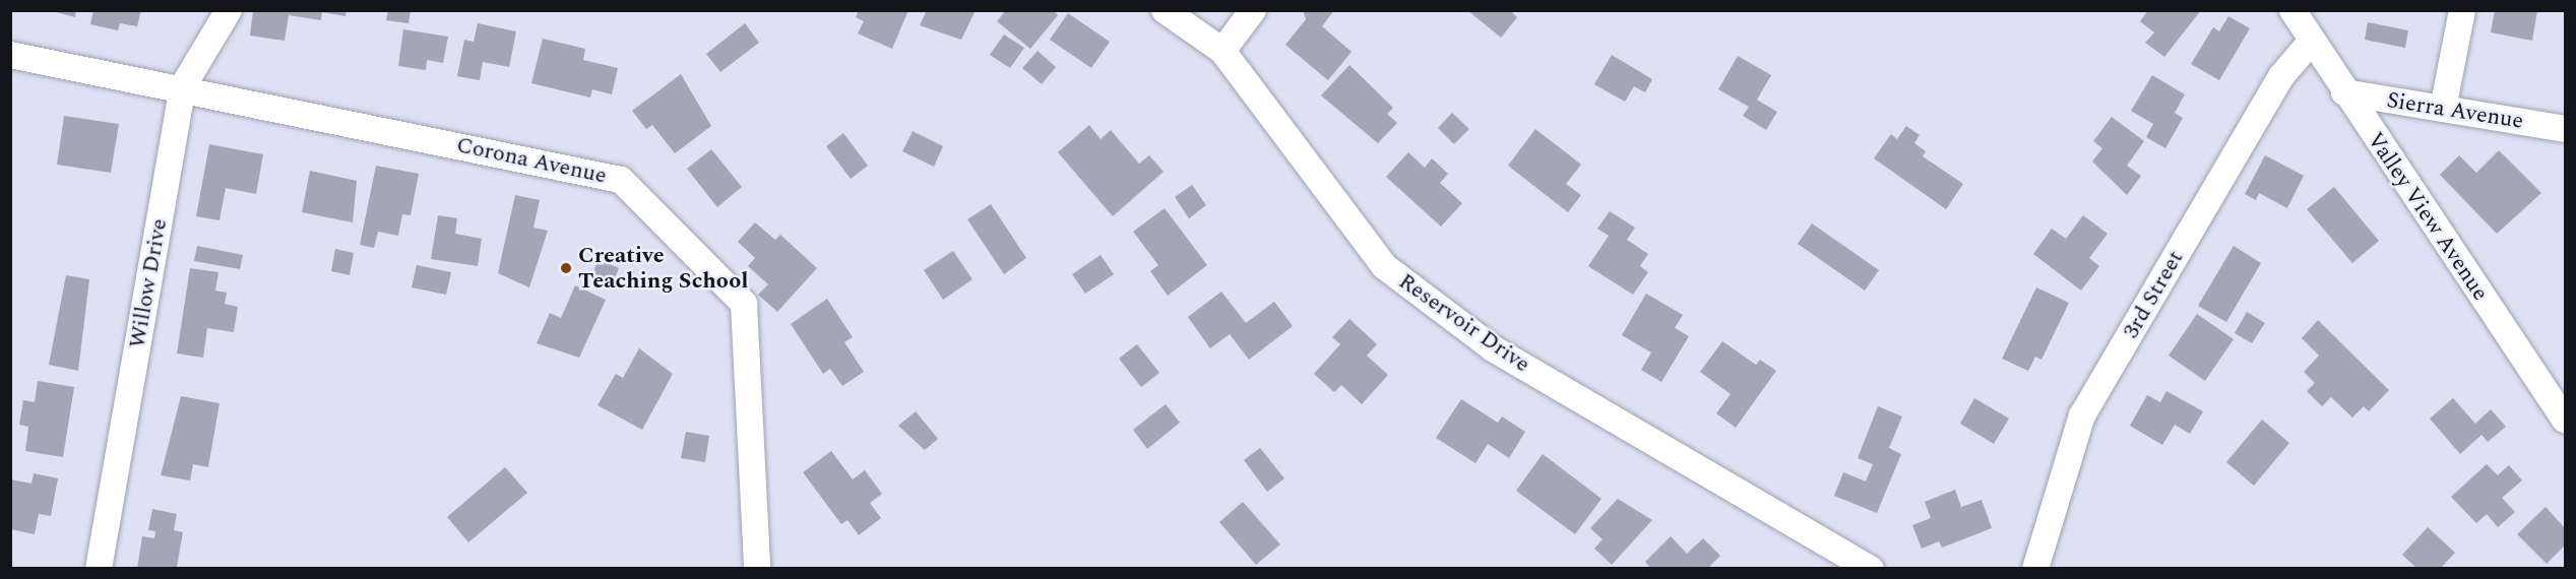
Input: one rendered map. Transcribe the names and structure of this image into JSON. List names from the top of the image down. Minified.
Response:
{"streets":{"street":["Sierra Avenue","Corona Avenue","Valley View Avenue","Willow Drive","3rd Street","Reservoir Drive"]},"crossings":[["Sierra Avenue","Valley View Avenue"],["Corona Avenue","Willow Drive"],["Valley View Avenue","3rd Street"]],"places":["Creative Teaching School"]}
